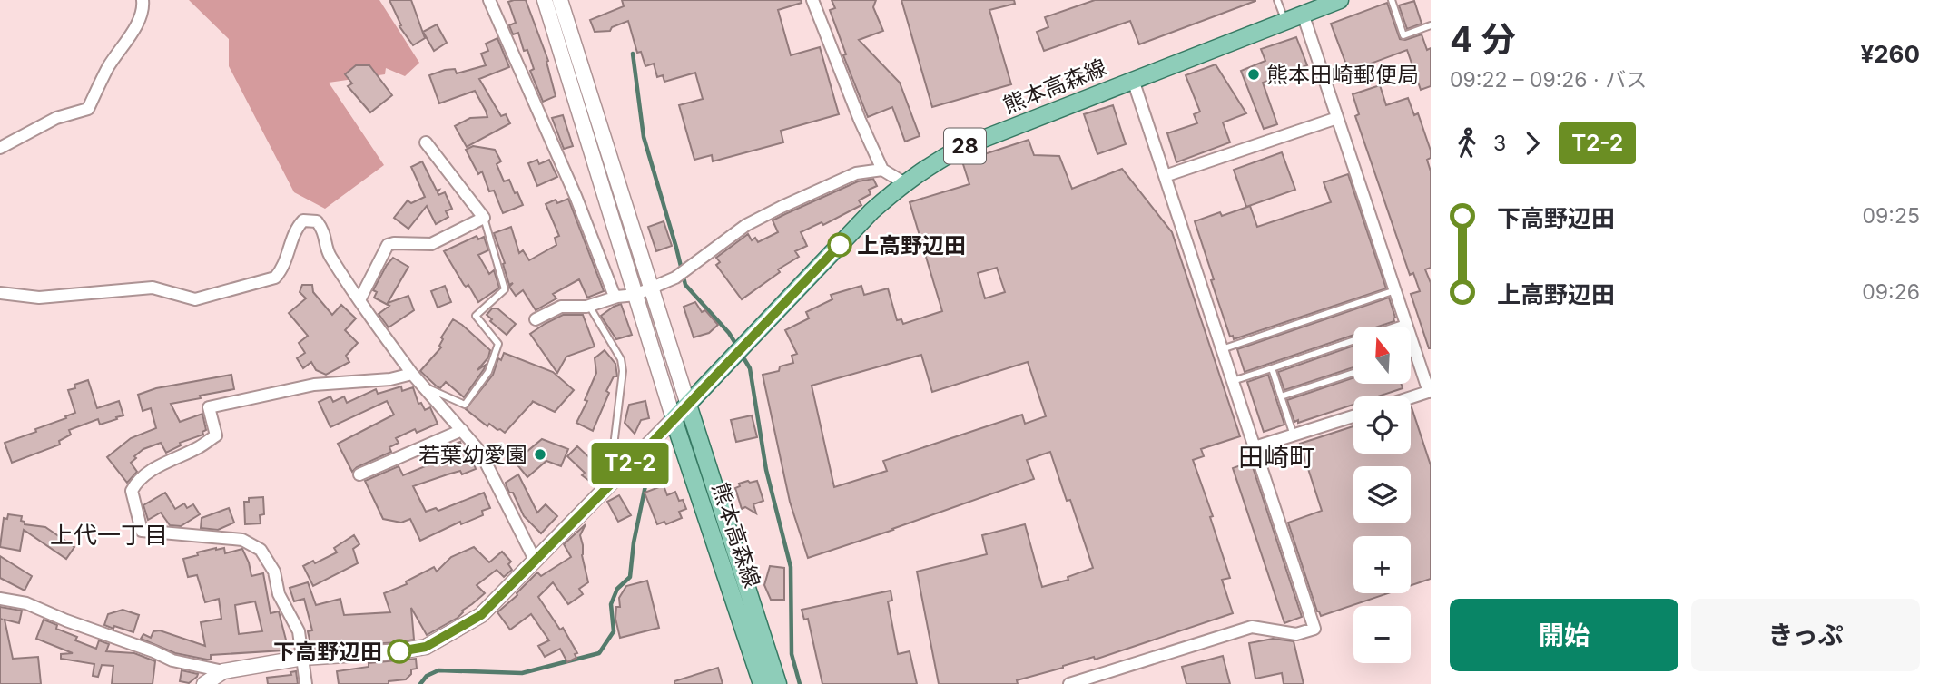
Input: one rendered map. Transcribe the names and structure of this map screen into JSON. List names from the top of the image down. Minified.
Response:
{"streets":{"main road":["熊本高森線","28"]},"districts":["田崎町","上代一丁目"],"places":["熊本田崎郵便局","上高野辺田","若葉幼愛園","下高野辺田"],"lines":["bus line T2-2"],"north":"top","page":{"on_map":"T2-2","heading":["4 分","09:22 – 09:26 · バス","¥260"],"legs":["3","T2-2"],"list":[{"name":"下高野辺田","value":"09:25"},{"name":"上高野辺田","value":"09:26"}],"map_buttons":["+","−"],"buttons":["開始","きっぷ"]}}
